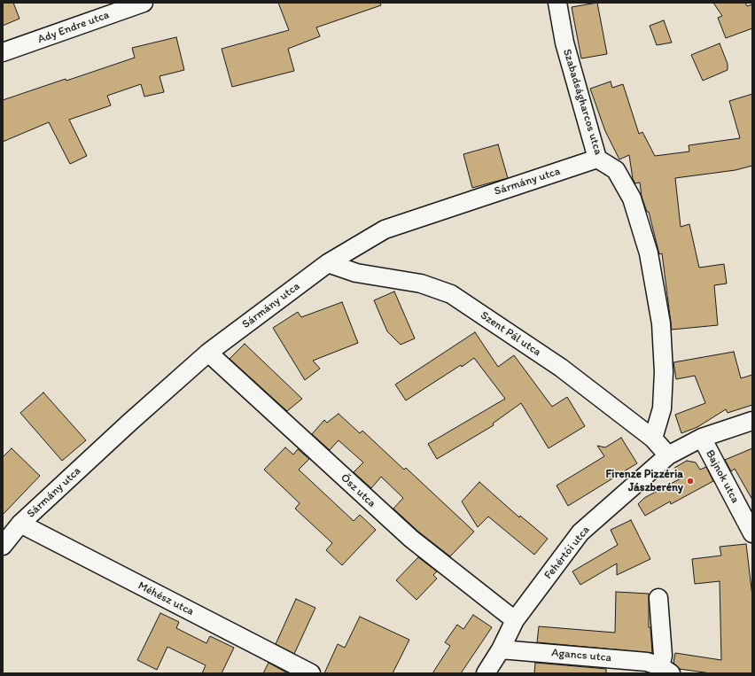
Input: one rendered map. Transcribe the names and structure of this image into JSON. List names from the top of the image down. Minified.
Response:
{"streets":{"street":["Ady Endre utca","Szabadságharcos utca","Sármány utca","Szent Pál utca","Bajnok utca","Ősz utca","Fehértói utca","Méhész utca","Agancs utca"]},"crossings":[["Szabadságharcos utca","Sármány utca"],["Szabadságharcos utca","Szent Pál utca"],["Sármány utca","Szent Pál utca"],["Sármány utca","Ősz utca"],["Sármány utca","Méhész utca"],["Szent Pál utca","Fehértói utca"],["Bajnok utca","Fehértói utca"],["Ősz utca","Fehértói utca"],["Fehértói utca","Agancs utca"]],"places":["Firenze Pizzéria Jászberény"]}
